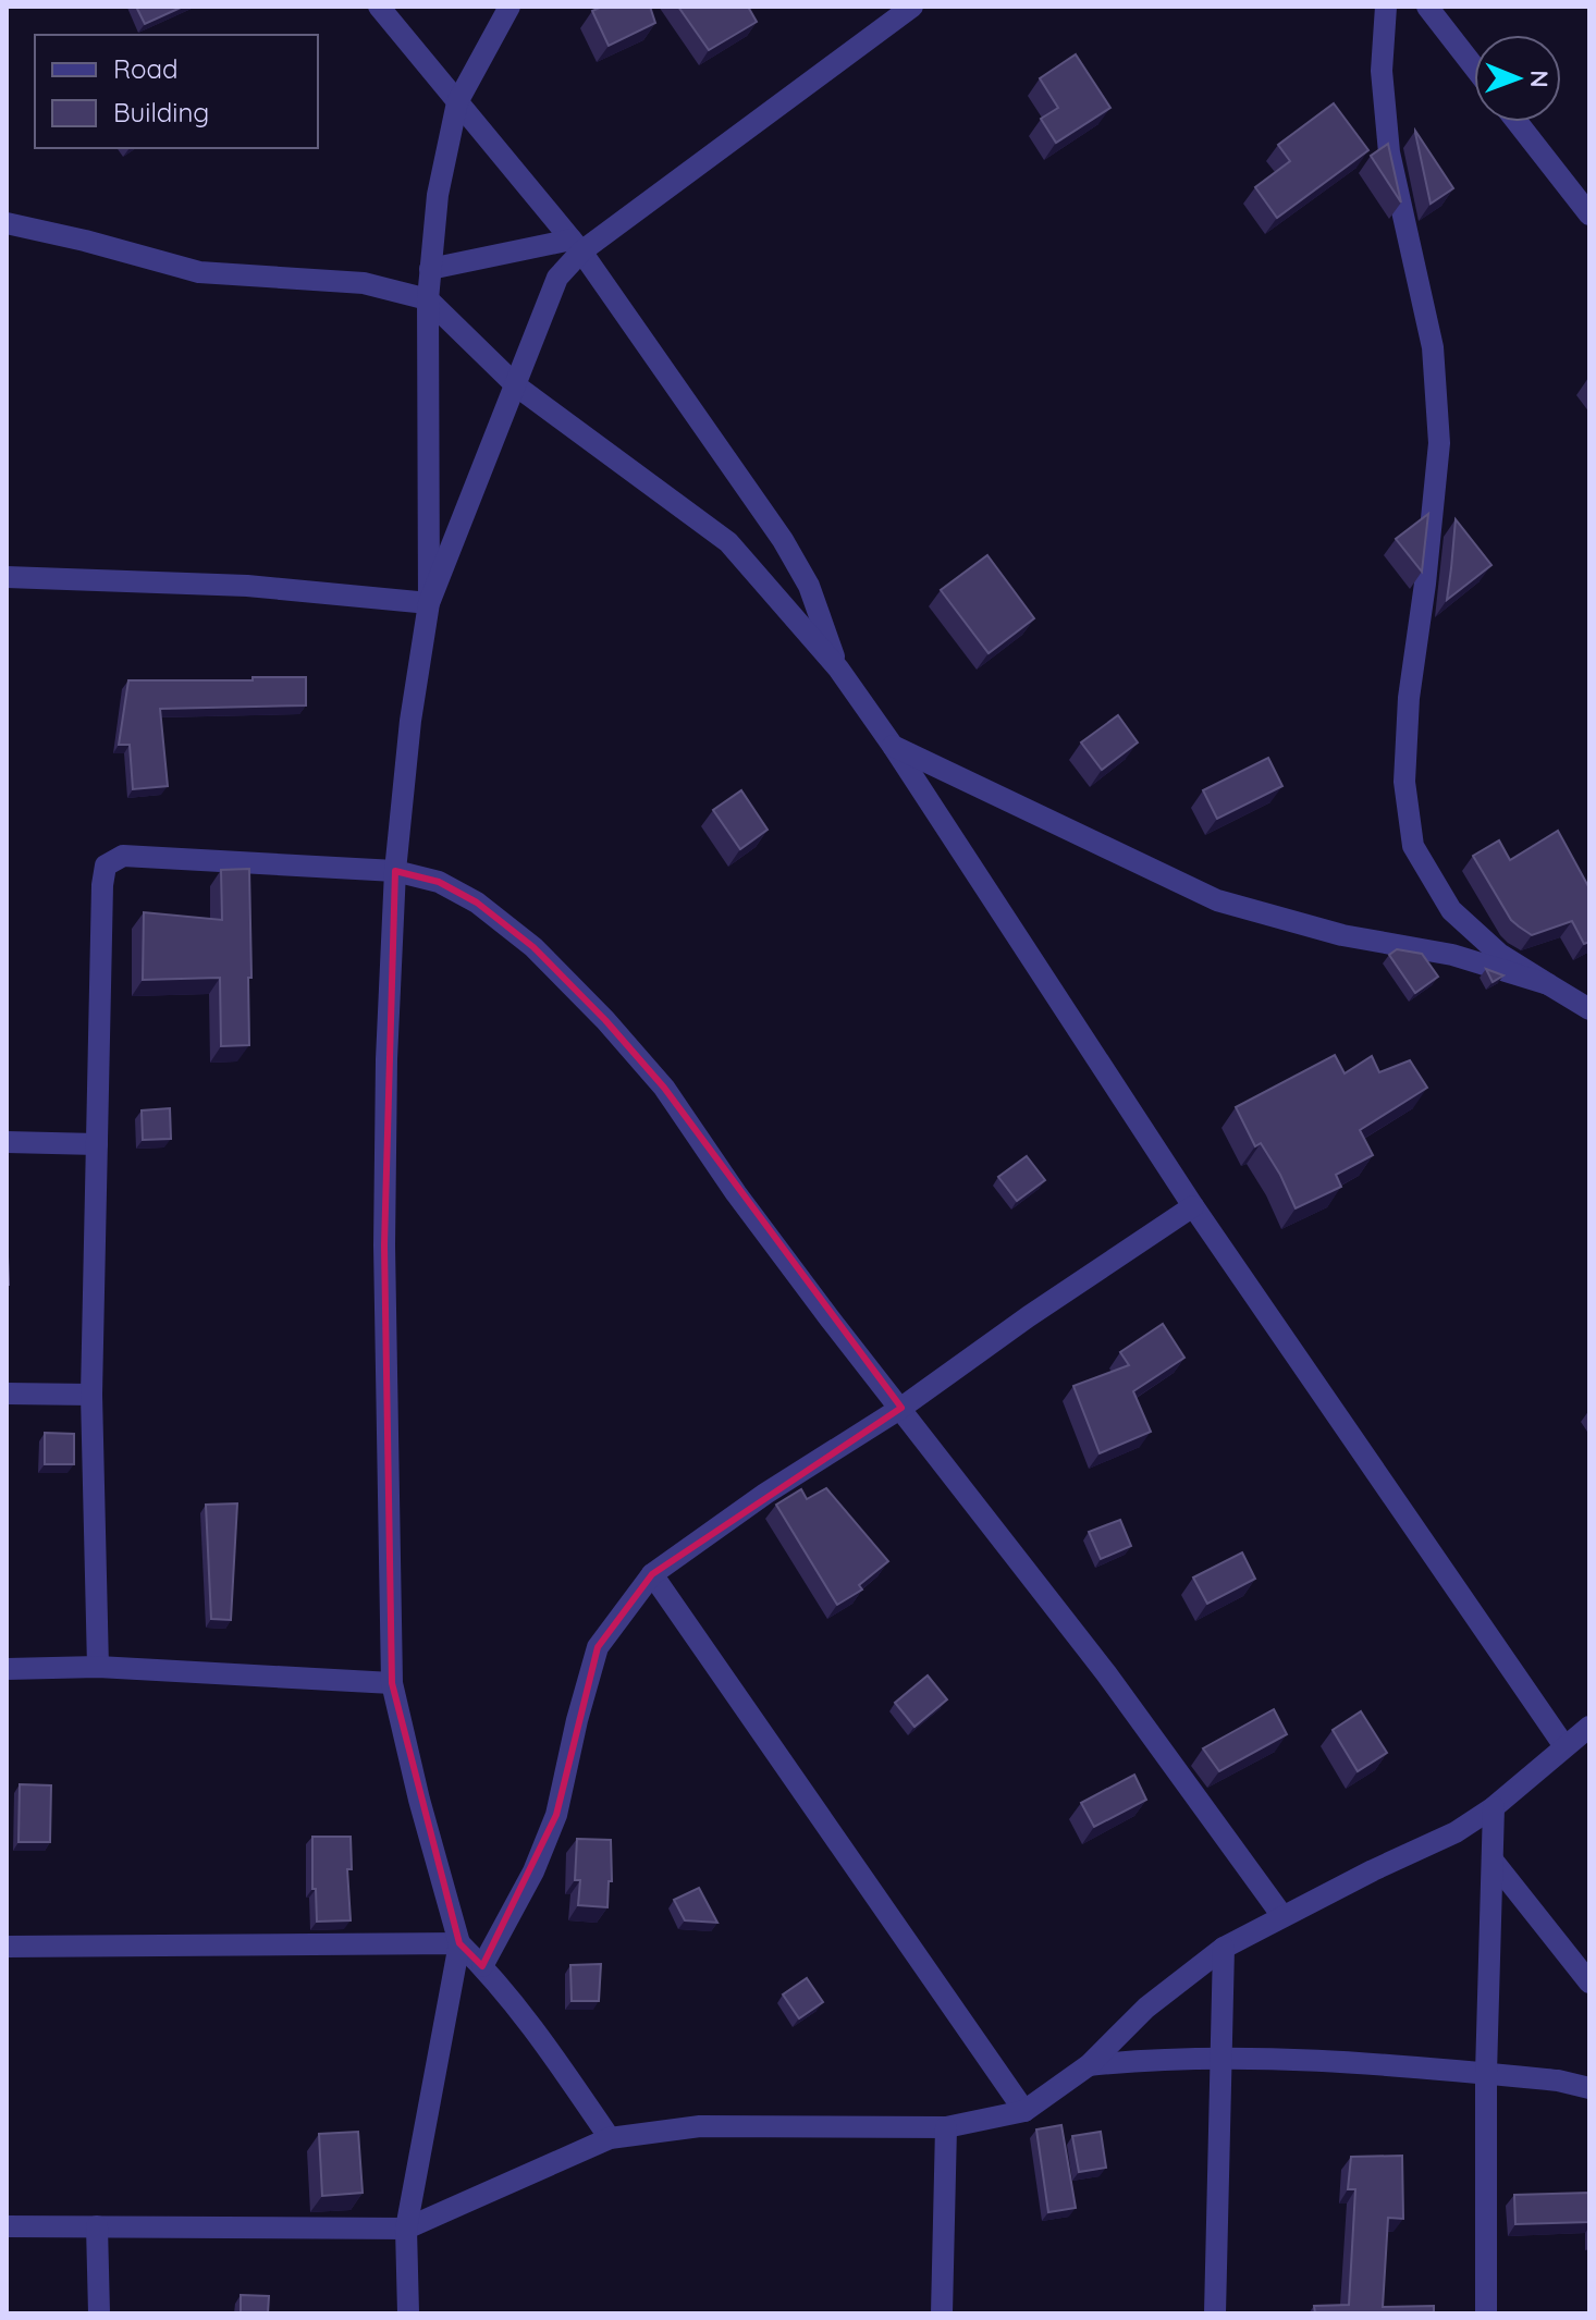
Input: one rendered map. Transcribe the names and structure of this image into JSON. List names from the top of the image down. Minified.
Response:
{"legend":["Road","Building"],"north":"right"}
